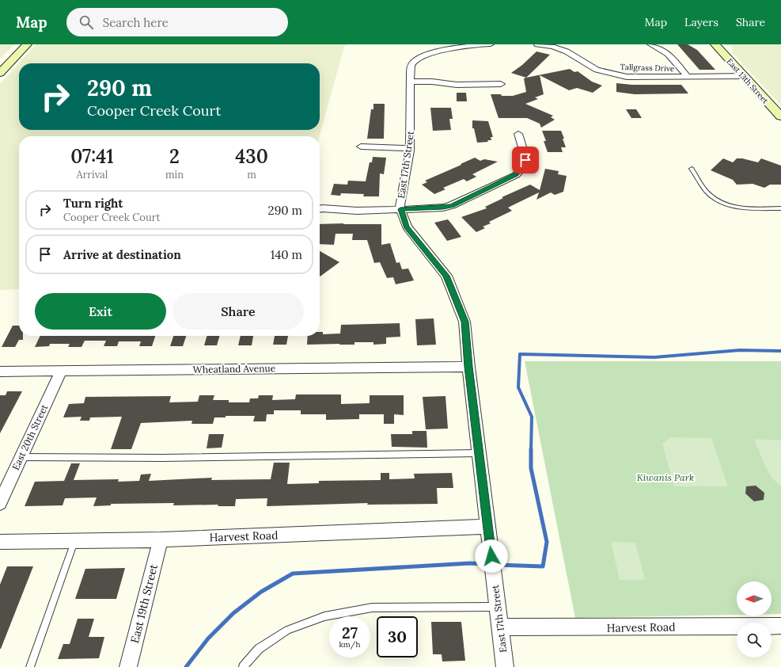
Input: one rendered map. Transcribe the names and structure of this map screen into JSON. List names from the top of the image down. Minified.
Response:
{"streets":{"street":["Tallgrass Drive","East 13th Street","East 17th Street","Wheatland Avenue","East 20th Street","Harvest Road","East 19th Street"]},"crossings":[["Tallgrass Drive","East 13th Street"],["East 17th Street","Wheatland Avenue"],["East 17th Street","Harvest Road"],["Wheatland Avenue","East 20th Street"],["Harvest Road","East 19th Street"]],"parks":["Kiwanis Park"],"north":"left","page":{"header":"Map","search":"Search here","nav":["Map","Layers","Share"],"turn":["290 m","Cooper Creek Court"],"eta":["07:41","Arrival","2","min","430","m"],"list":[{"name":"Turn right","note":"Cooper Creek Court","value":"290 m"},{"name":"Arrive at destination","value":"140 m"}],"buttons":["Exit","Share"],"speed":"27 km/h","limit":"30"}}
